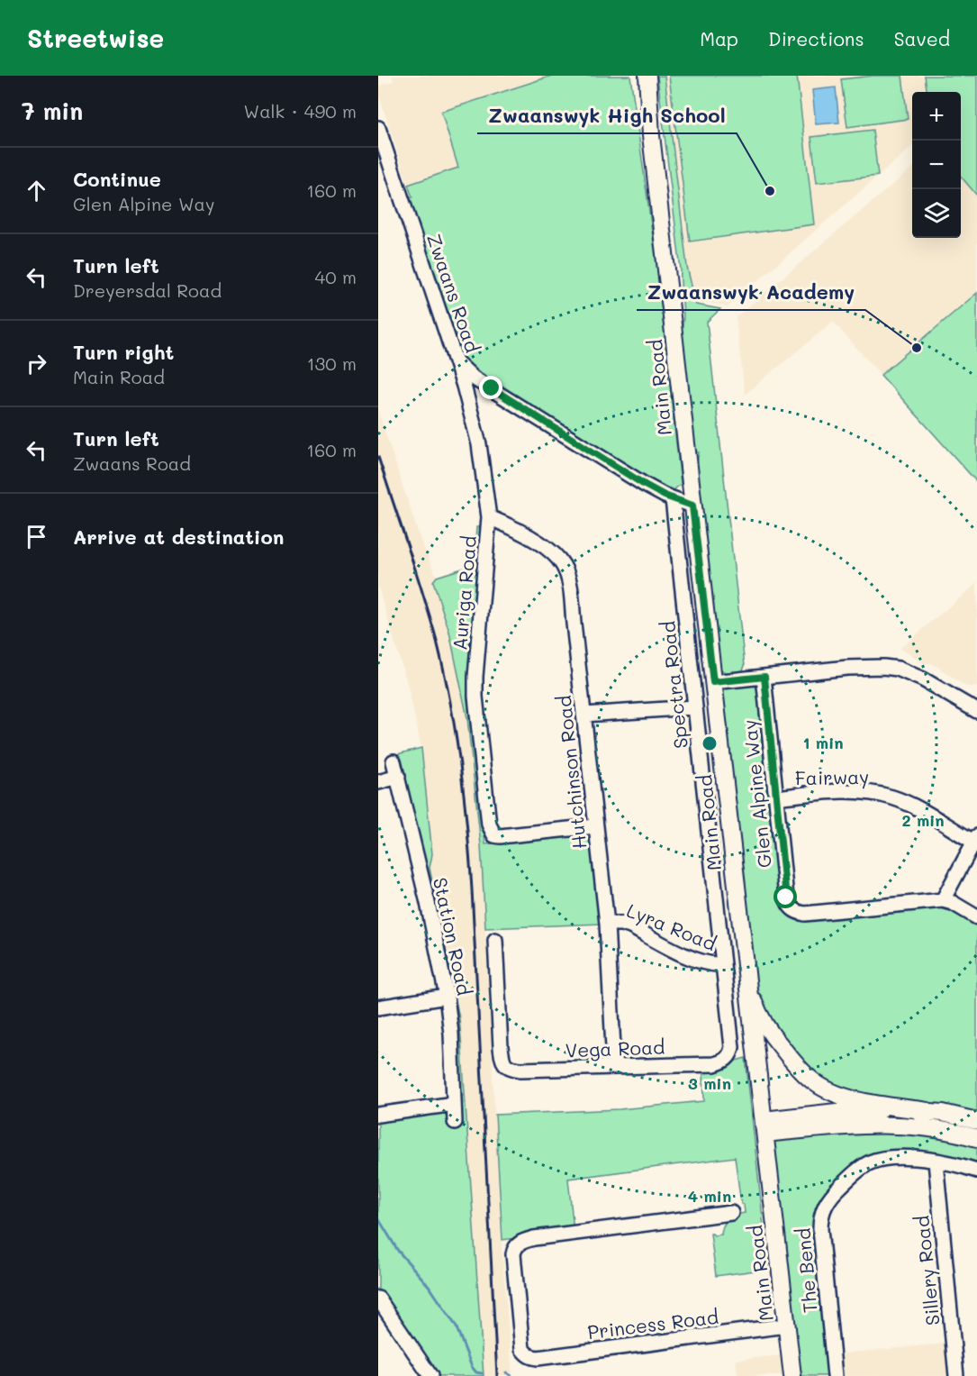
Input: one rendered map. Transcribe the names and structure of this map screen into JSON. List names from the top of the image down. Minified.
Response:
{"streets":{"main road":["Main Road"],"street":["Zwaans Road","Auriga Road","Spectra Road","Hutchinson Road","Fairway","Glen Alpine Way","Lyra Road","Station Road","Vega Road","The Bend","Sillery Road","Princess Road"]},"crossings":[["Zwaans Road","Main Road"],["Zwaans Road","Auriga Road"],["Zwaans Road","Spectra Road"],["Main Road","Princess Road"],["Auriga Road","Hutchinson Road"],["Spectra Road","Lyra Road"],["Spectra Road","Vega Road"],["Hutchinson Road","Lyra Road"],["Hutchinson Road","Vega Road"],["Fairway","Glen Alpine Way"],["The Bend","Sillery Road"]],"places":["Zwaanswyk High School","Zwaanswyk Academy"],"page":{"header":"Streetwise","nav":["Map","Directions","Saved"],"heading":["7 min","Walk · 490 m"],"map_buttons":["+","−"],"list":[["Continue","Glen Alpine Way","160 m"],["Turn left","Dreyersdal Road","40 m"],["Turn right","Main Road","130 m"],["Turn left","Zwaans Road","160 m"],"Arrive at destination"]},"rings":["1 min","2 min","3 min","4 min"]}
